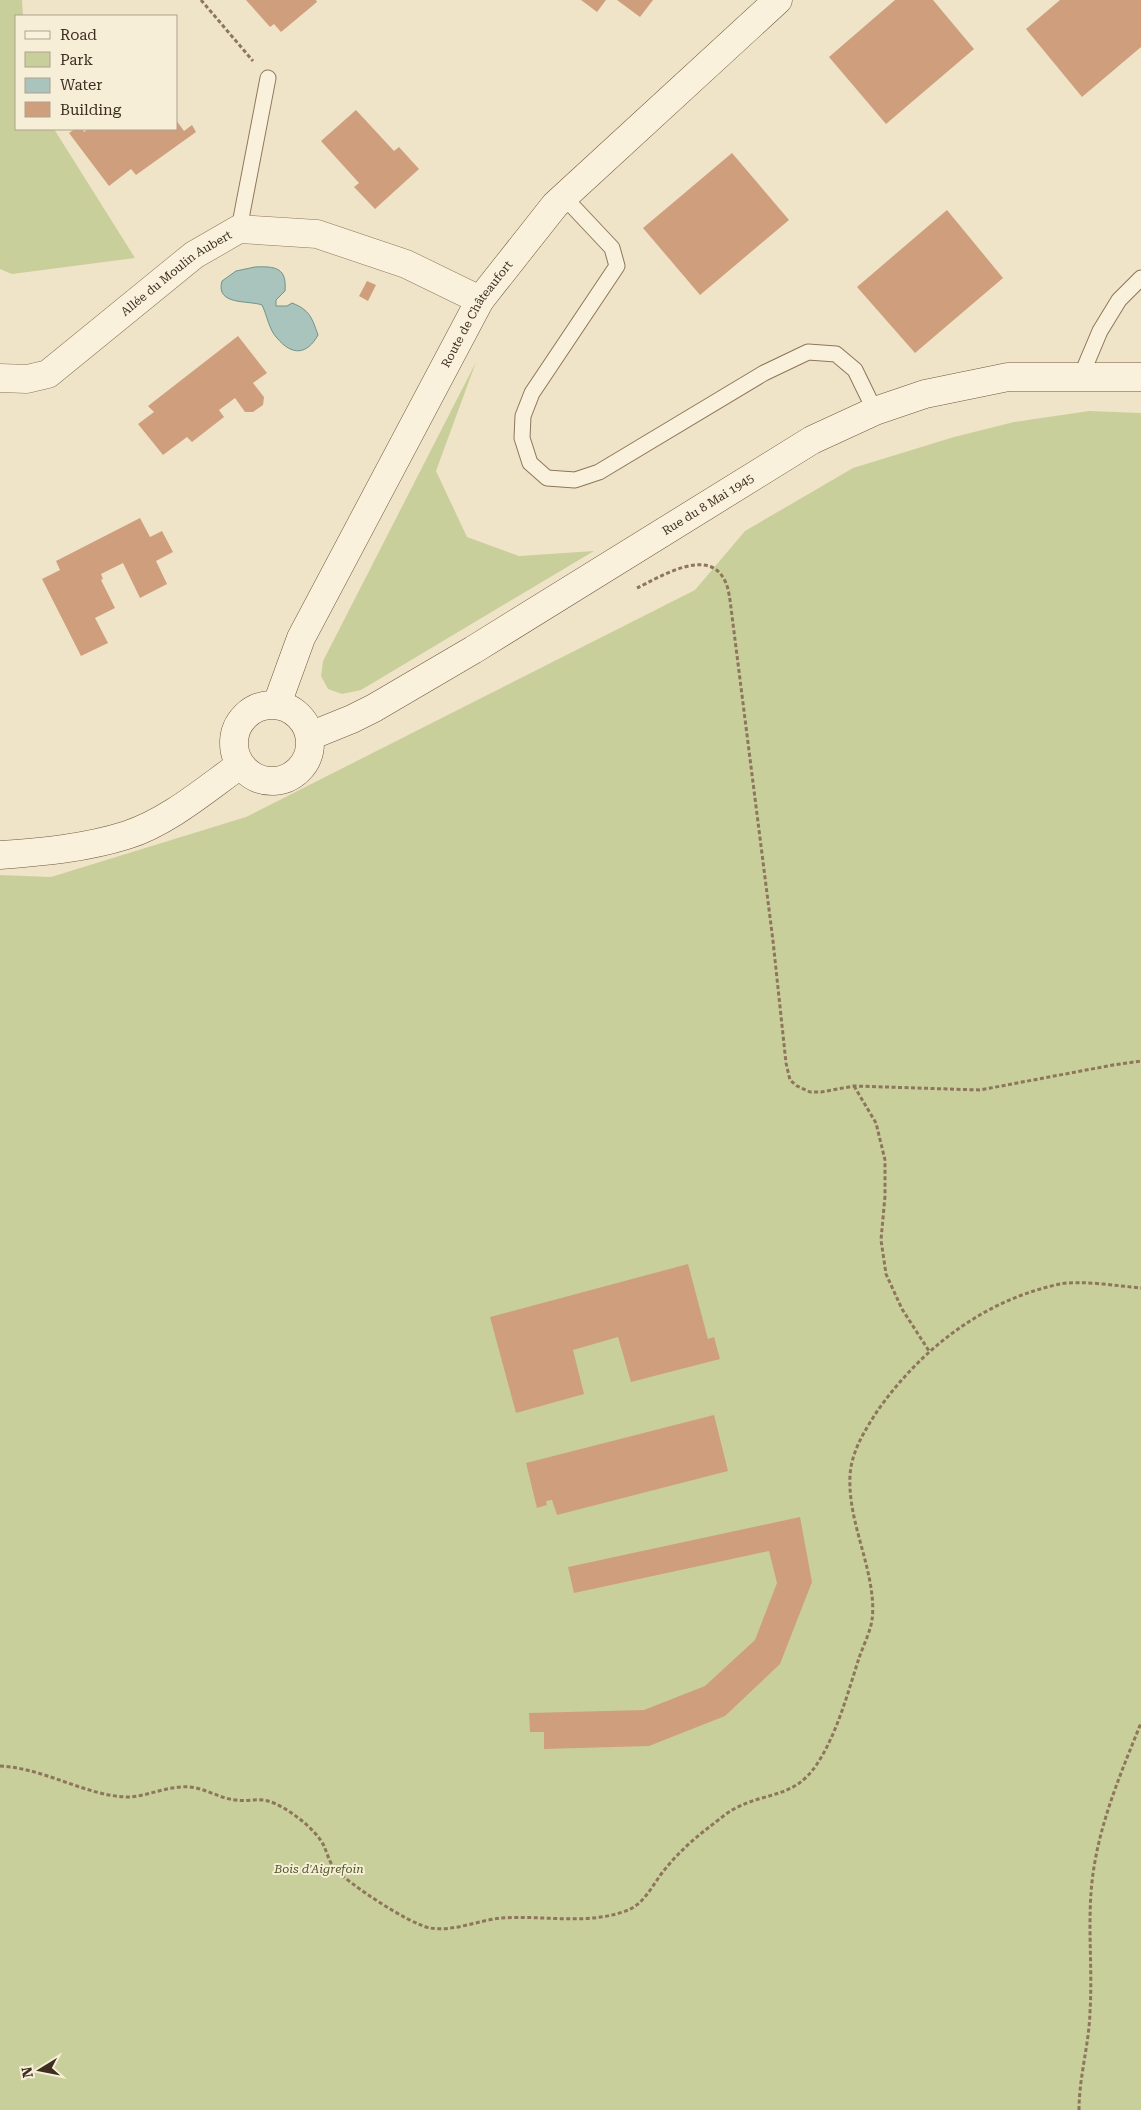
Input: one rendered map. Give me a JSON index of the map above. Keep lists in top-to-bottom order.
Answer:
{
  "streets": {
    "street": ["Allée du Moulin Aubert", "Route de Châteaufort", "Rue du 8 Mai 1945"]
  },
  "crossings": [
    ["Allée du Moulin Aubert", "Route de Châteaufort"],
    ["Route de Châteaufort", "Rue du 8 Mai 1945"]
  ],
  "parks": ["Bois d'Aigrefoin"],
  "legend": [
    "Road",
    "Park",
    "Water",
    "Building"
  ],
  "north": "left"
}
